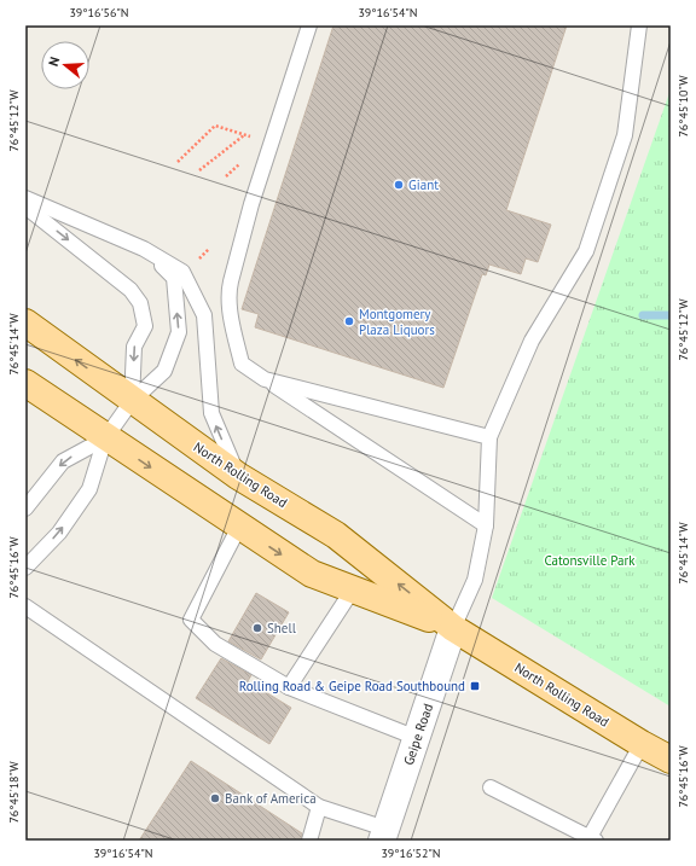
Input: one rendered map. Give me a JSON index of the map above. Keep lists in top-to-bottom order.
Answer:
{
  "streets": {
    "main road": ["North Rolling Road"],
    "street": ["Geipe Road"]
  },
  "crossings": [
    ["North Rolling Road", "Geipe Road"]
  ],
  "parks": ["Catonsville Park"],
  "places": {
    "other": [
      "Giant",
      "Montgomery Plaza Liquors",
      "Shell",
      "Bank of America"
    ],
    "transit": ["Rolling Road & Geipe Road Southbound"]
  },
  "north": "left",
  "coordinates": [
    "39°16'56\"N",
    "39°16'54\"N",
    "76°45'10\"W",
    "76°45'12\"W",
    "76°45'14\"W",
    "76°45'16\"W",
    "76°45'18\"W",
    "39°16'52\"N"
  ]
}
